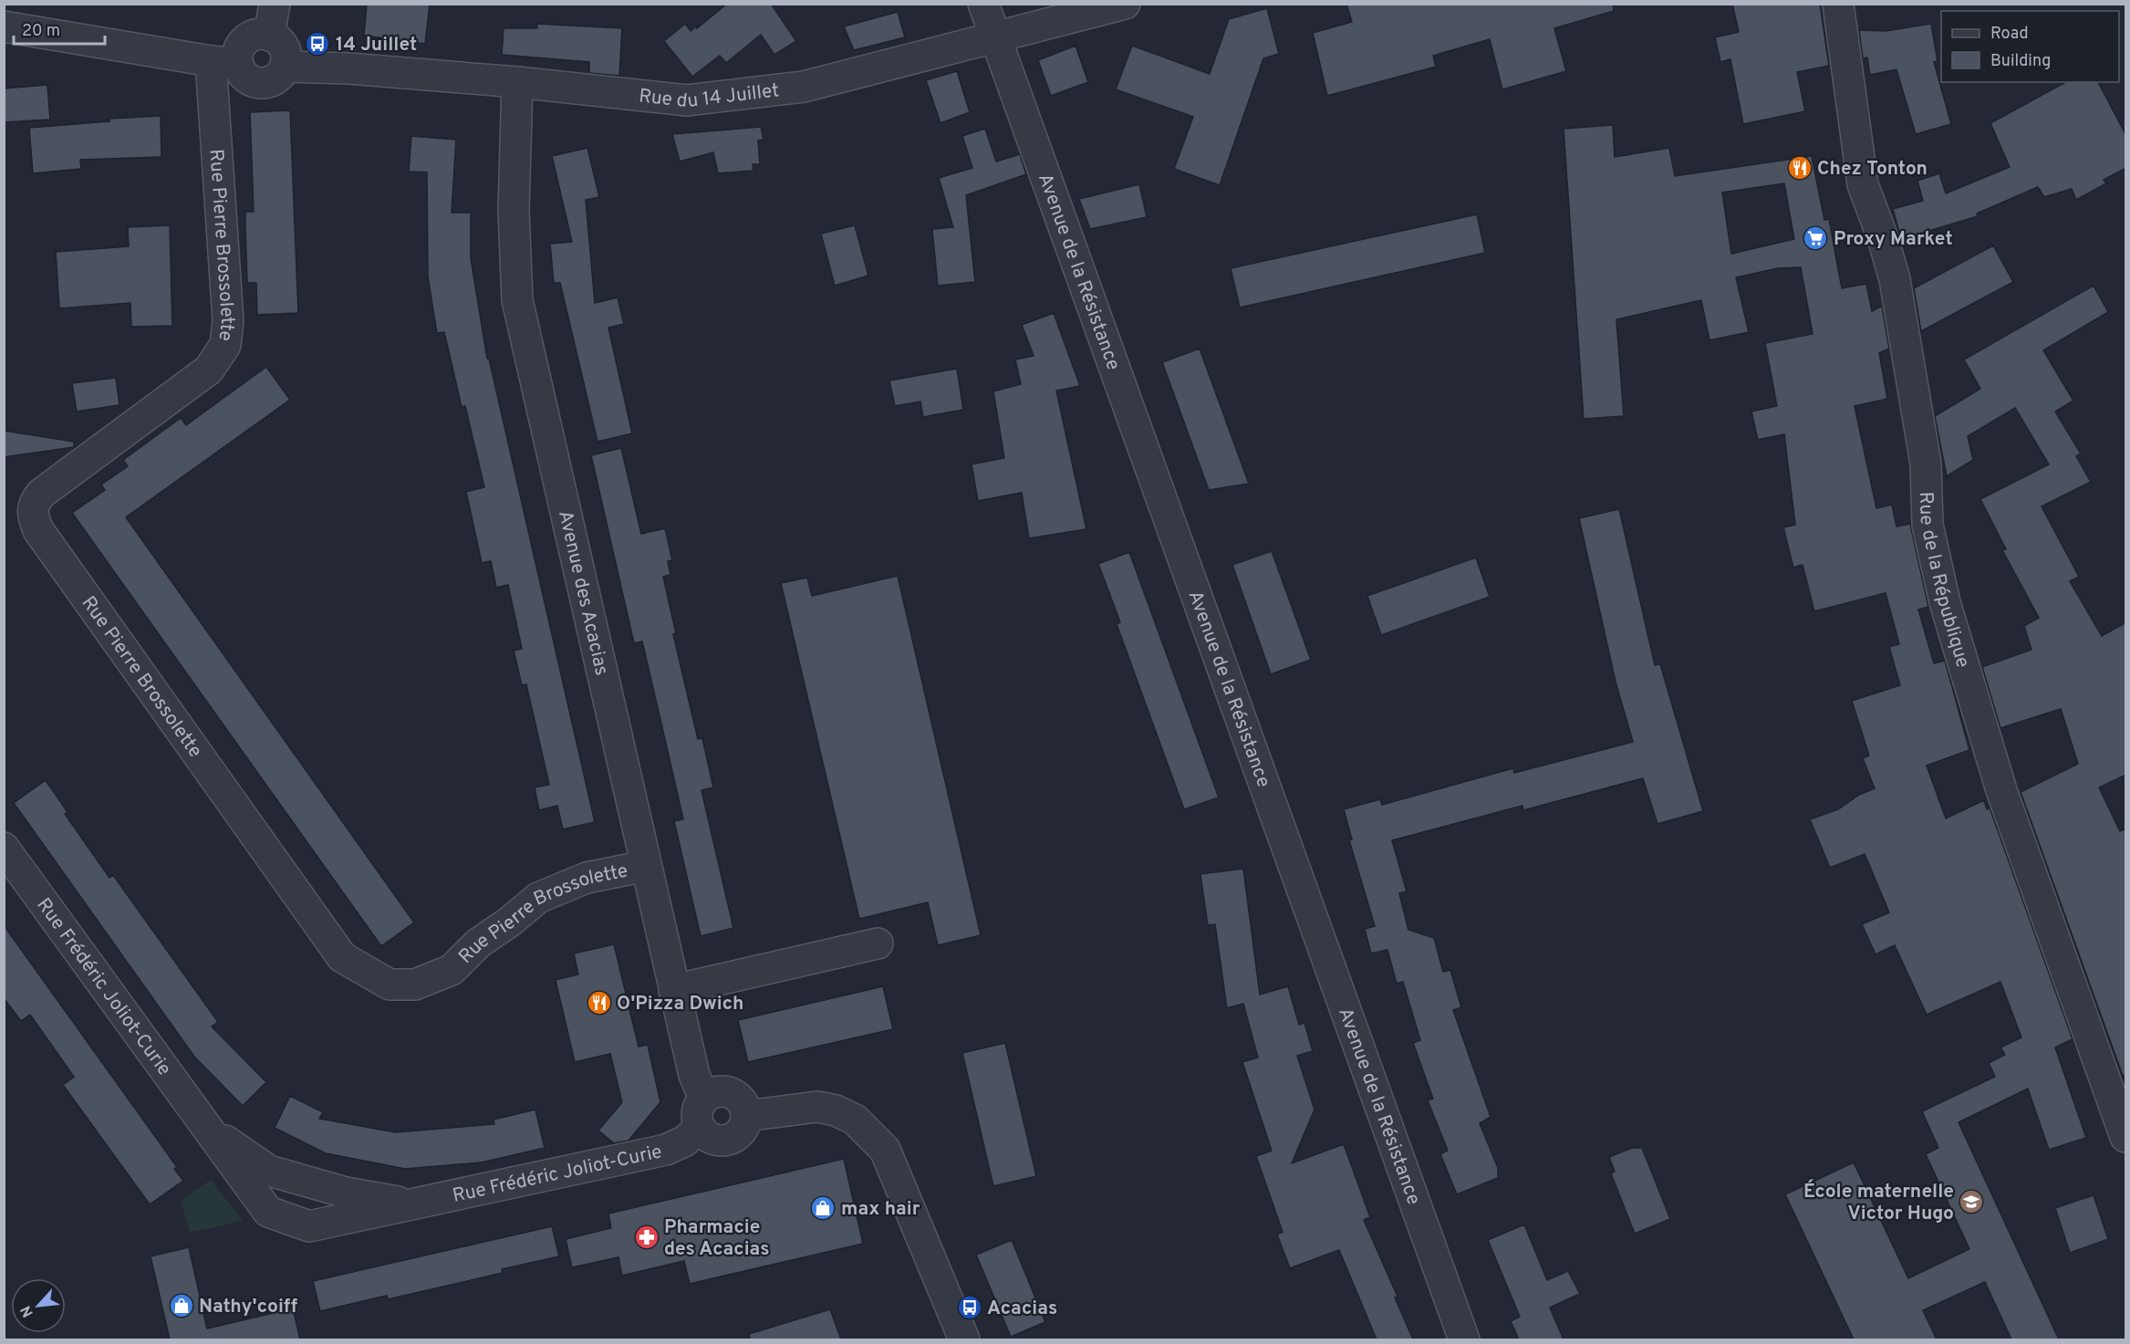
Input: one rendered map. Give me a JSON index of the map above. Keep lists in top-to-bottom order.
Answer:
{
  "streets": {
    "street": [
      "Rue du 14 Juillet",
      "Rue Pierre Brossolette",
      "Avenue de la Résistance",
      "Rue de la République",
      "Avenue des Acacias",
      "Rue Frédéric Joliot-Curie"
    ]
  },
  "crossings": [
    ["Rue du 14 Juillet", "Rue Pierre Brossolette"],
    ["Rue du 14 Juillet", "Avenue de la Résistance"],
    ["Rue du 14 Juillet", "Avenue des Acacias"],
    ["Rue Pierre Brossolette", "Avenue des Acacias"],
    ["Avenue des Acacias", "Rue Frédéric Joliot-Curie"]
  ],
  "places": {
    "bus stop": ["14 Juillet", "Acacias"],
    "restaurant": ["Chez Tonton", "O'Pizza Dwich"],
    "supermarket": ["Proxy Market"],
    "school or university": ["École maternelle Victor Hugo"],
    "shop": ["max hair", "Nathy'coiff"],
    "pharmacy": ["Pharmacie des Acacias"]
  },
  "legend": ["Road", "Building"],
  "scale_bar": "20 m",
  "north": "bottom left"
}
